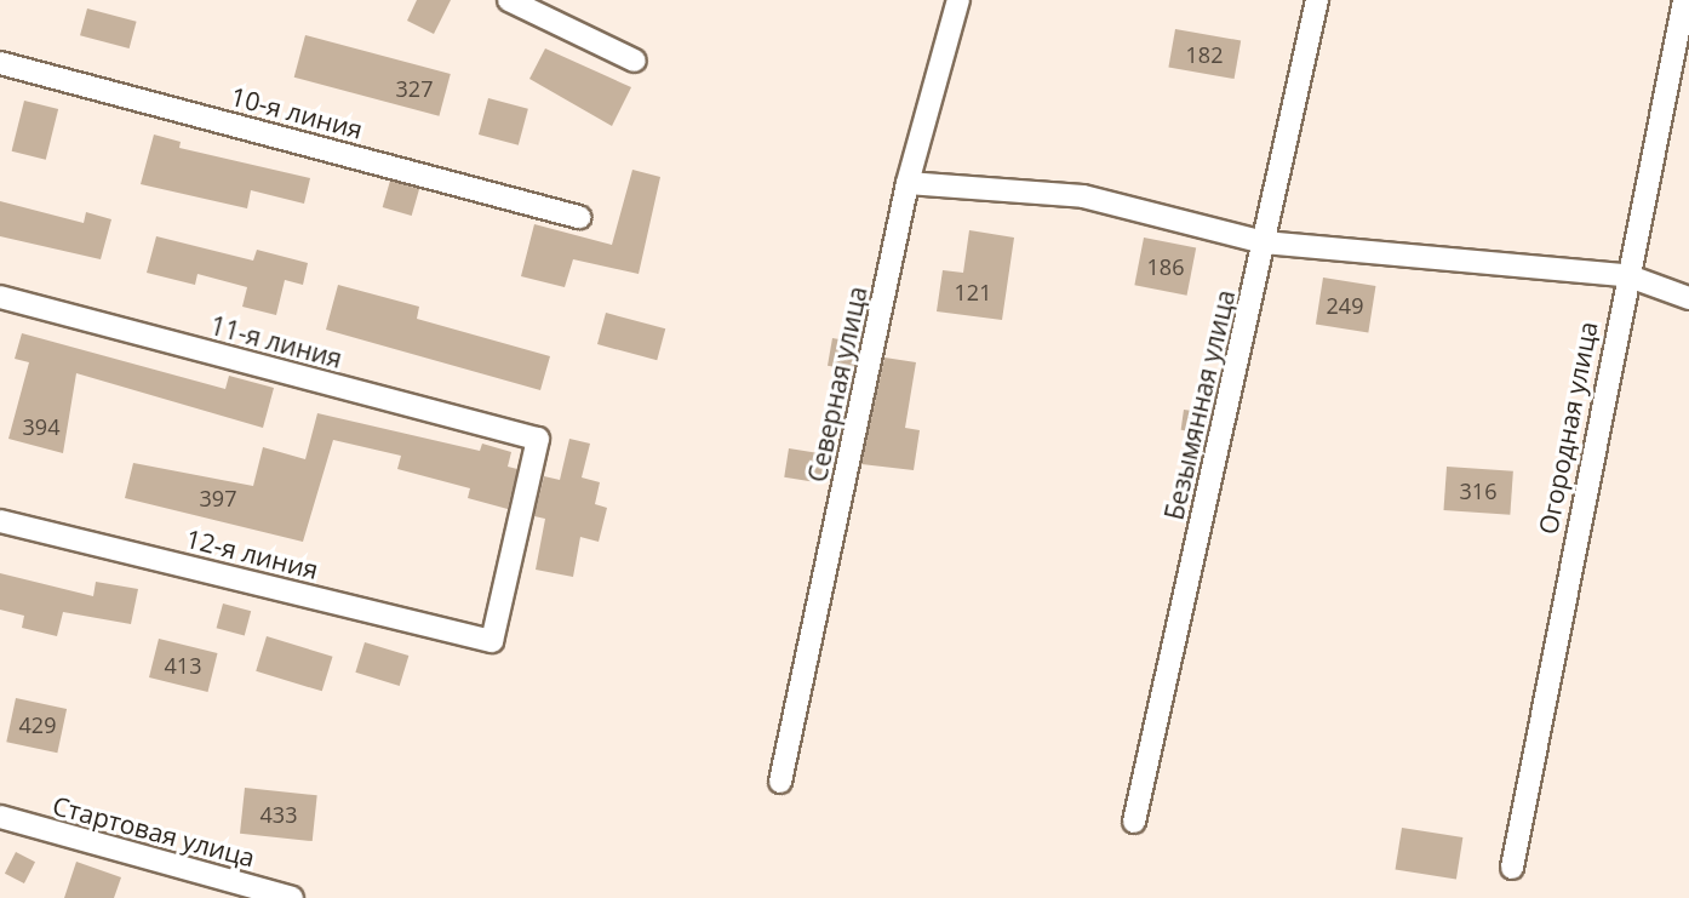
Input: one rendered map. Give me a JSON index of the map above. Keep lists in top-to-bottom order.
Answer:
{
  "streets": {
    "street": [
      "10-я линия",
      "11-я линия",
      "Северная улица",
      "Безымянная улица",
      "Огородная улица",
      "12-я линия",
      "Стартовая улица"
    ]
  },
  "crossings": [
    ["11-я линия", "12-я линия"]
  ],
  "house_numbers": [
    "182",
    "327",
    "186",
    "121",
    "249",
    "394",
    "316",
    "397",
    "413",
    "429",
    "433"
  ]
}
